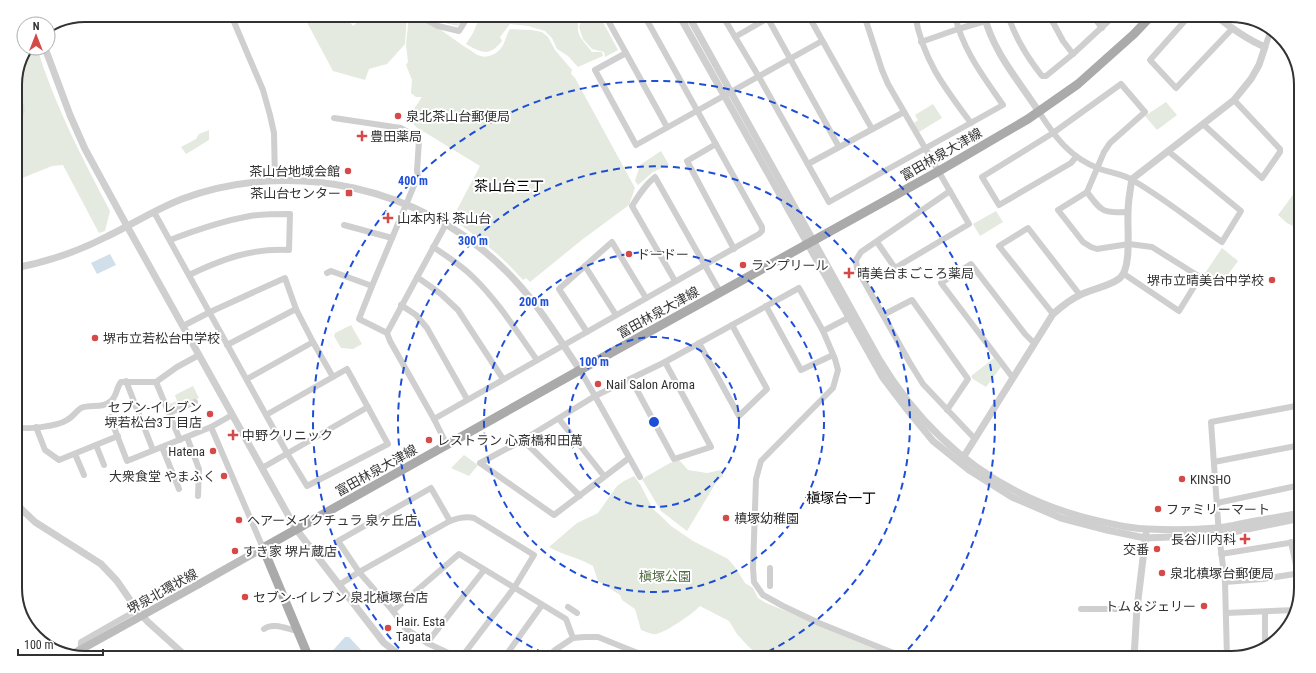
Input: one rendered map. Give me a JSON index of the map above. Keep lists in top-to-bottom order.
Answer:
{
  "streets": {
    "main road": ["富田林泉大津線", "堺泉北環状線"]
  },
  "crossings": [
    ["富田林泉大津線", "堺泉北環状線"]
  ],
  "districts": ["茶山台三丁", "槇塚台一丁"],
  "parks": ["槇塚公園"],
  "places": {
    "other": [
      "泉北茶山台郵便局",
      "茶山台地域会館",
      "ドードー",
      "ランプリール",
      "堺市立晴美台中学校",
      "堺市立若松台中学校",
      "Nail Salon Aroma",
      "セブン-イレブン 堺若松台3丁目店",
      "レストラン 心斎橋和田萬",
      "Hatena",
      "大衆食堂 やまふく",
      "KINSHO",
      "ファミリーマート",
      "槙塚幼稚園",
      "ヘアーメイクチュラ 泉ヶ丘店",
      "交番",
      "すき家 堺片蔵店",
      "泉北槙塚台郵便局",
      "セブン-イレブン 泉北槇塚台店",
      "トム＆ジェリー",
      "Hair. Esta Tagata"
    ],
    "health": [
      "豊田薬局",
      "山本内科 茶山台",
      "晴美台まごころ薬局",
      "中野クリニック",
      "長谷川内科"
    ],
    "transit": ["茶山台センター"]
  },
  "scale_bar": "100 m",
  "north": "top",
  "rings": [
    "400 m",
    "300 m",
    "200 m",
    "100 m"
  ]
}
